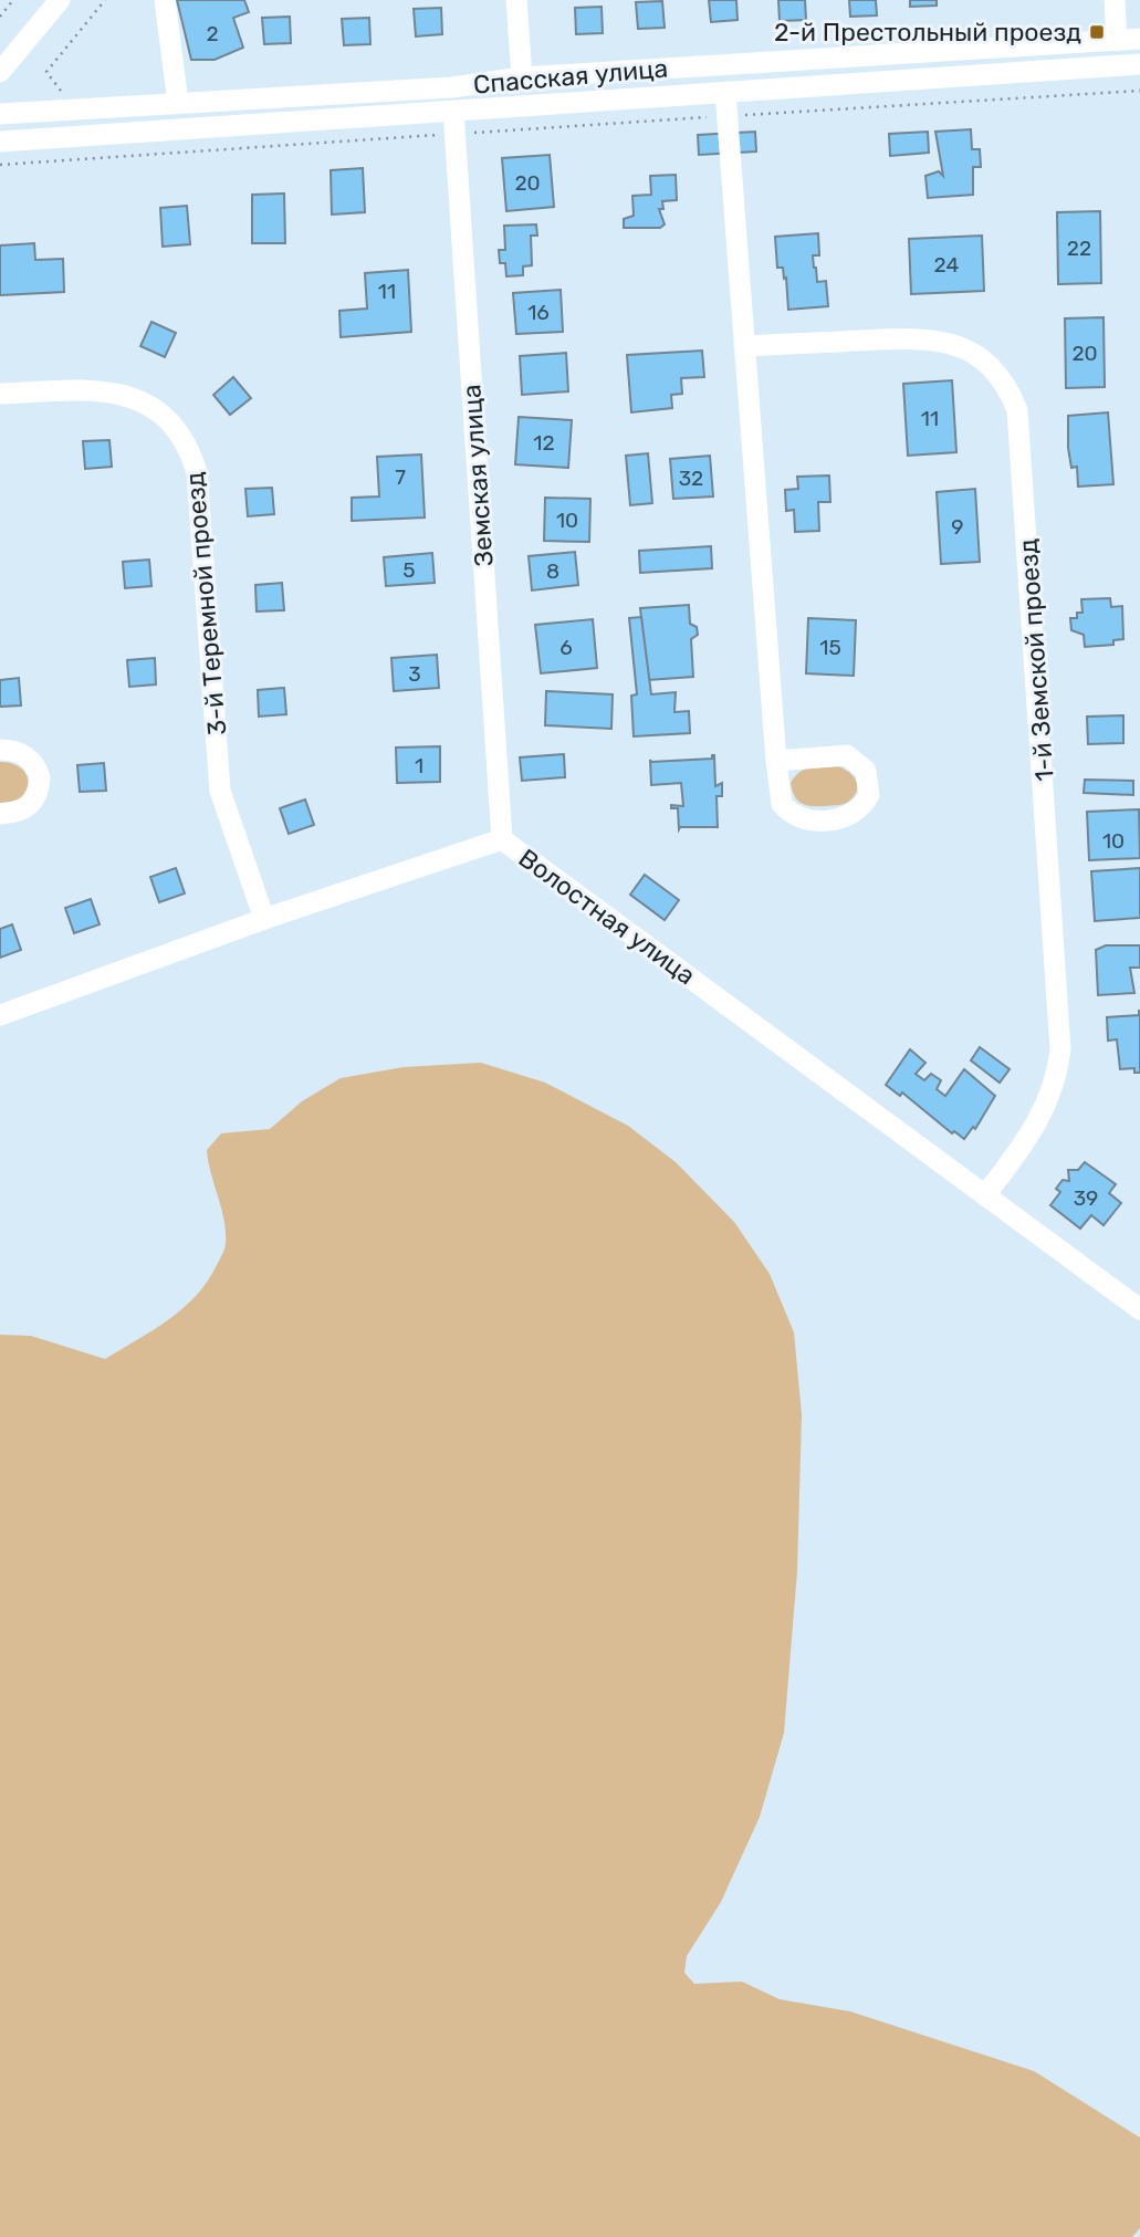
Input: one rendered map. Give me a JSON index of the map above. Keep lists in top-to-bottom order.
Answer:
{
  "streets": {
    "street": [
      "Спасская улица",
      "Земская улица",
      "3-й Теремной проезд",
      "1-й Земской проезд",
      "Волостная улица"
    ]
  },
  "crossings": [
    ["Спасская улица", "Земская улица"],
    ["Земская улица", "Волостная улица"],
    ["3-й Теремной проезд", "Волостная улица"],
    ["1-й Земской проезд", "Волостная улица"]
  ],
  "places": {
    "transit": ["2-й Престольный проезд"]
  },
  "house_numbers": [
    "2",
    "20",
    "22",
    "24",
    "11",
    "16",
    "20",
    "11",
    "12",
    "7",
    "32",
    "10",
    "9",
    "5",
    "8",
    "6",
    "15",
    "3",
    "1",
    "10",
    "39"
  ]
}
